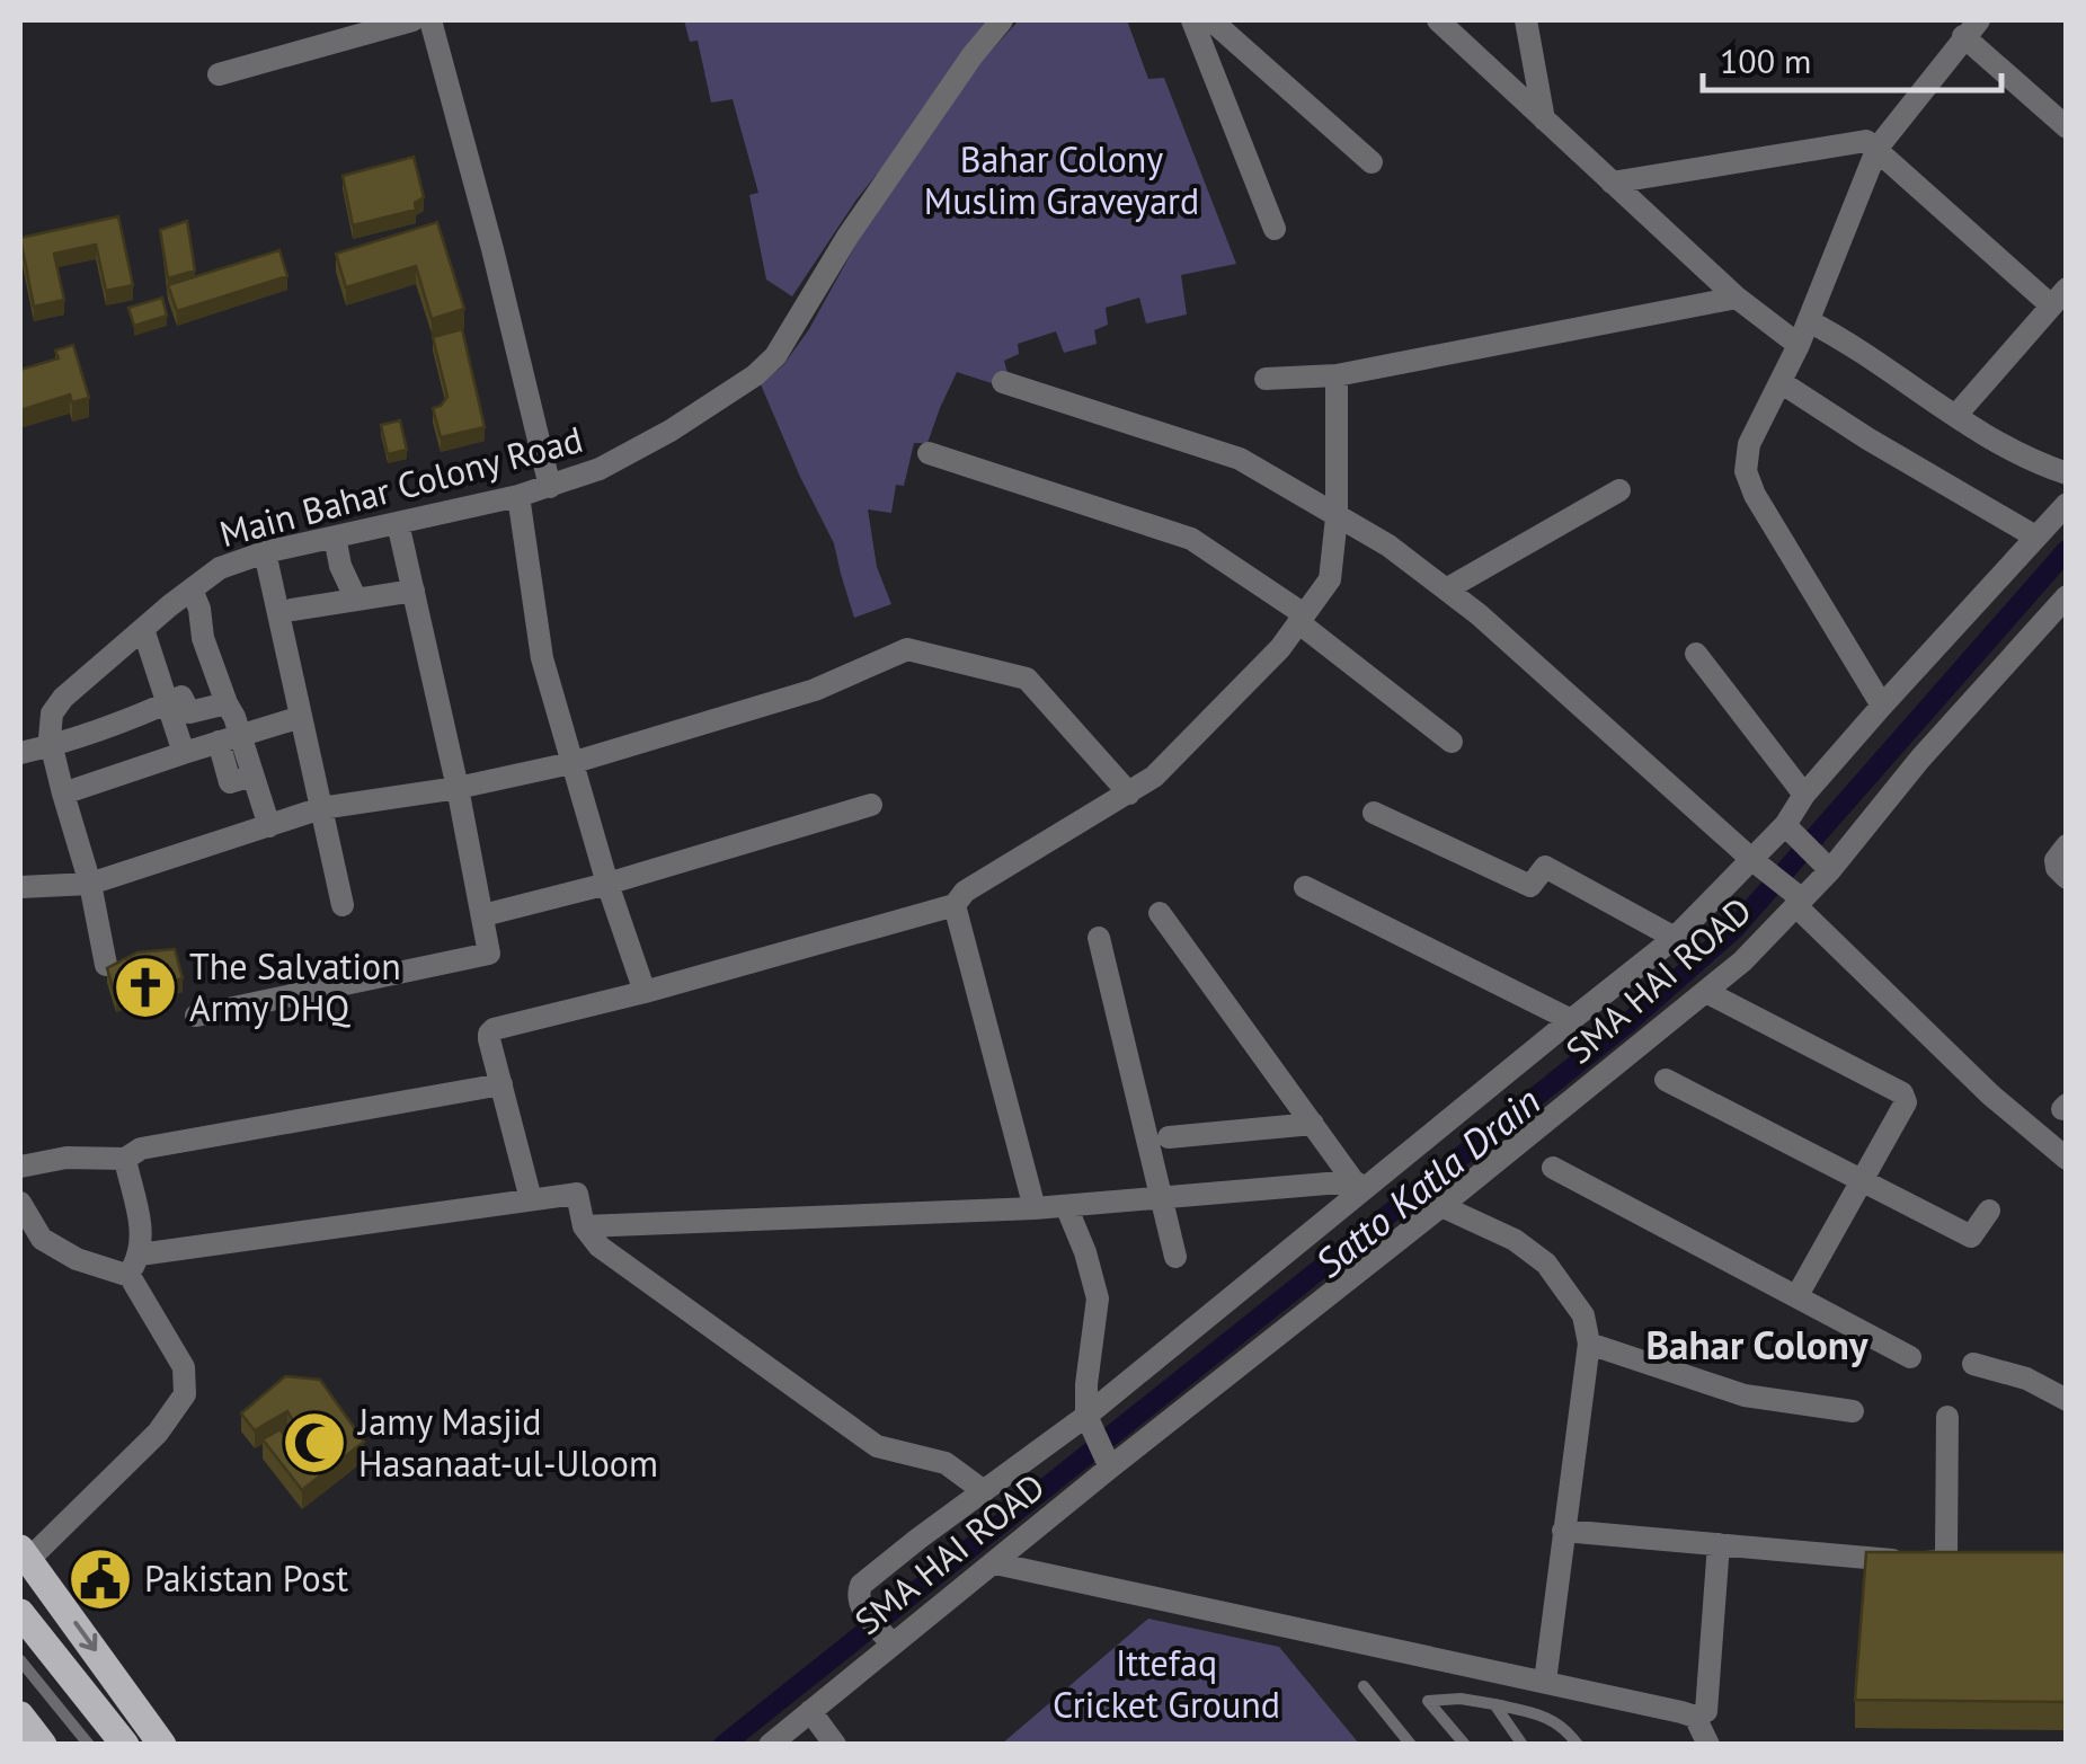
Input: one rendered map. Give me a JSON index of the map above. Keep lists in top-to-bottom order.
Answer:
{
  "streets": {
    "street": ["Main Bahar Colony Road", "SMA HAI ROAD"]
  },
  "districts": ["Bahar Colony"],
  "water": ["Satto Katla Drain"],
  "parks": ["Bahar Colony Muslim Graveyard", "Ittefaq Cricket Ground"],
  "places": {
    "church": ["The Salvation Army DHQ"],
    "mosque": ["Jamy Masjid Hasanaat-ul-Uloom"],
    "public building": ["Pakistan Post"]
  },
  "scale_bar": "100 m"
}
